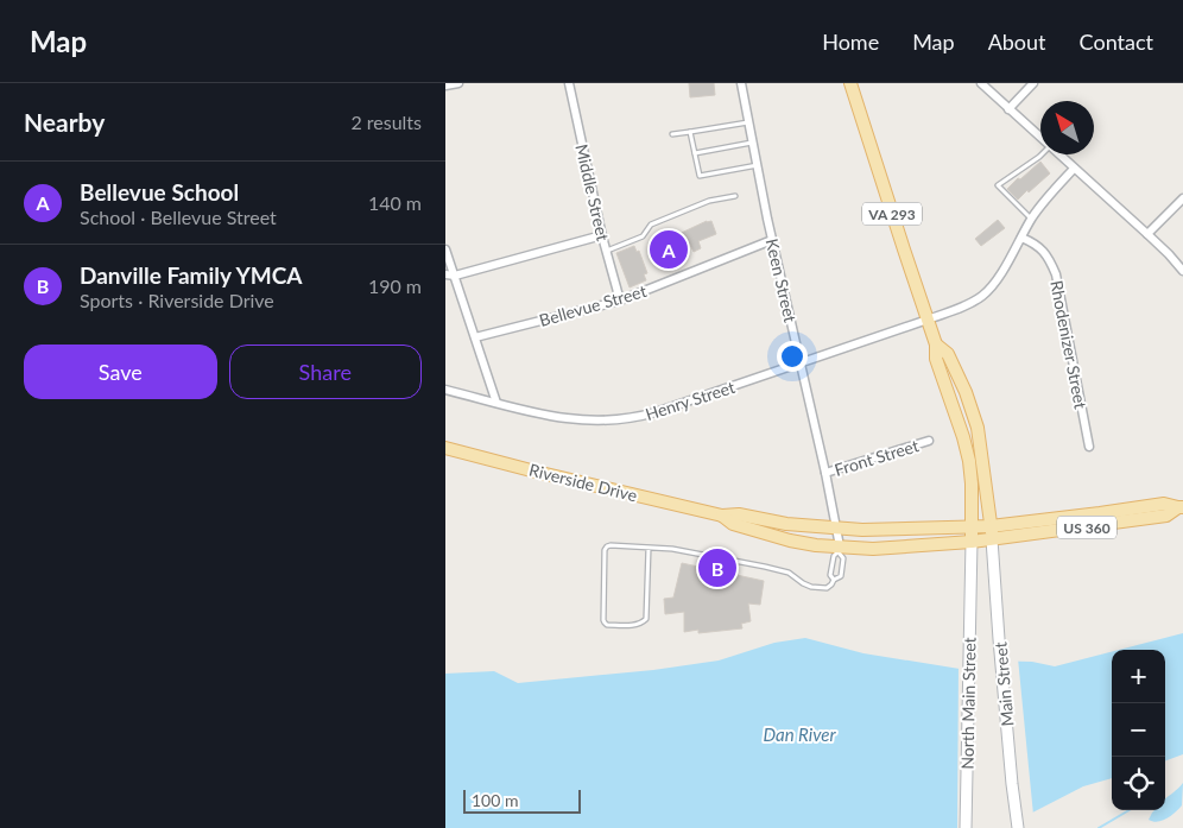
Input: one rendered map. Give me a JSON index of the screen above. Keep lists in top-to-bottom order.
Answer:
{
  "streets": {
    "main road": [
      "VA 293",
      "Riverside Drive",
      "US 360",
      "Main Street",
      "North Main Street"
    ],
    "street": [
      "Middle Street",
      "Keen Street",
      "Bellevue Street",
      "Rhodenizer Street",
      "Henry Street",
      "Front Street"
    ]
  },
  "crossings": [
    ["Middle Street", "Bellevue Street"],
    ["VA 293", "Henry Street"],
    ["VA 293", "Riverside Drive"],
    ["VA 293", "US 360"],
    ["VA 293", "Main Street"],
    ["VA 293", "North Main Street"],
    ["Keen Street", "Bellevue Street"],
    ["Keen Street", "Henry Street"],
    ["Keen Street", "Front Street"],
    ["Keen Street", "Riverside Drive"],
    ["Rhodenizer Street", "Henry Street"],
    ["Riverside Drive", "US 360"],
    ["Riverside Drive", "North Main Street"],
    ["US 360", "Main Street"],
    ["US 360", "North Main Street"]
  ],
  "water": ["Dan River"],
  "scale_bar": "100 m",
  "north": "top left",
  "page": {
    "header": "Map",
    "nav": [
      "Home",
      "Map",
      "About",
      "Contact"
    ],
    "heading": ["Nearby", "2 results"],
    "list": [
      {
        "mark": "A",
        "name": "Bellevue School",
        "note": "School · Bellevue Street",
        "value": "140 m"
      },
      {
        "mark": "B",
        "name": "Danville Family YMCA",
        "note": "Sports · Riverside Drive",
        "value": "190 m"
      }
    ],
    "pins": ["A", "B"],
    "buttons": ["Save", "Share"],
    "map_buttons": ["+", "−"],
    "scale": "100 m"
  }
}
